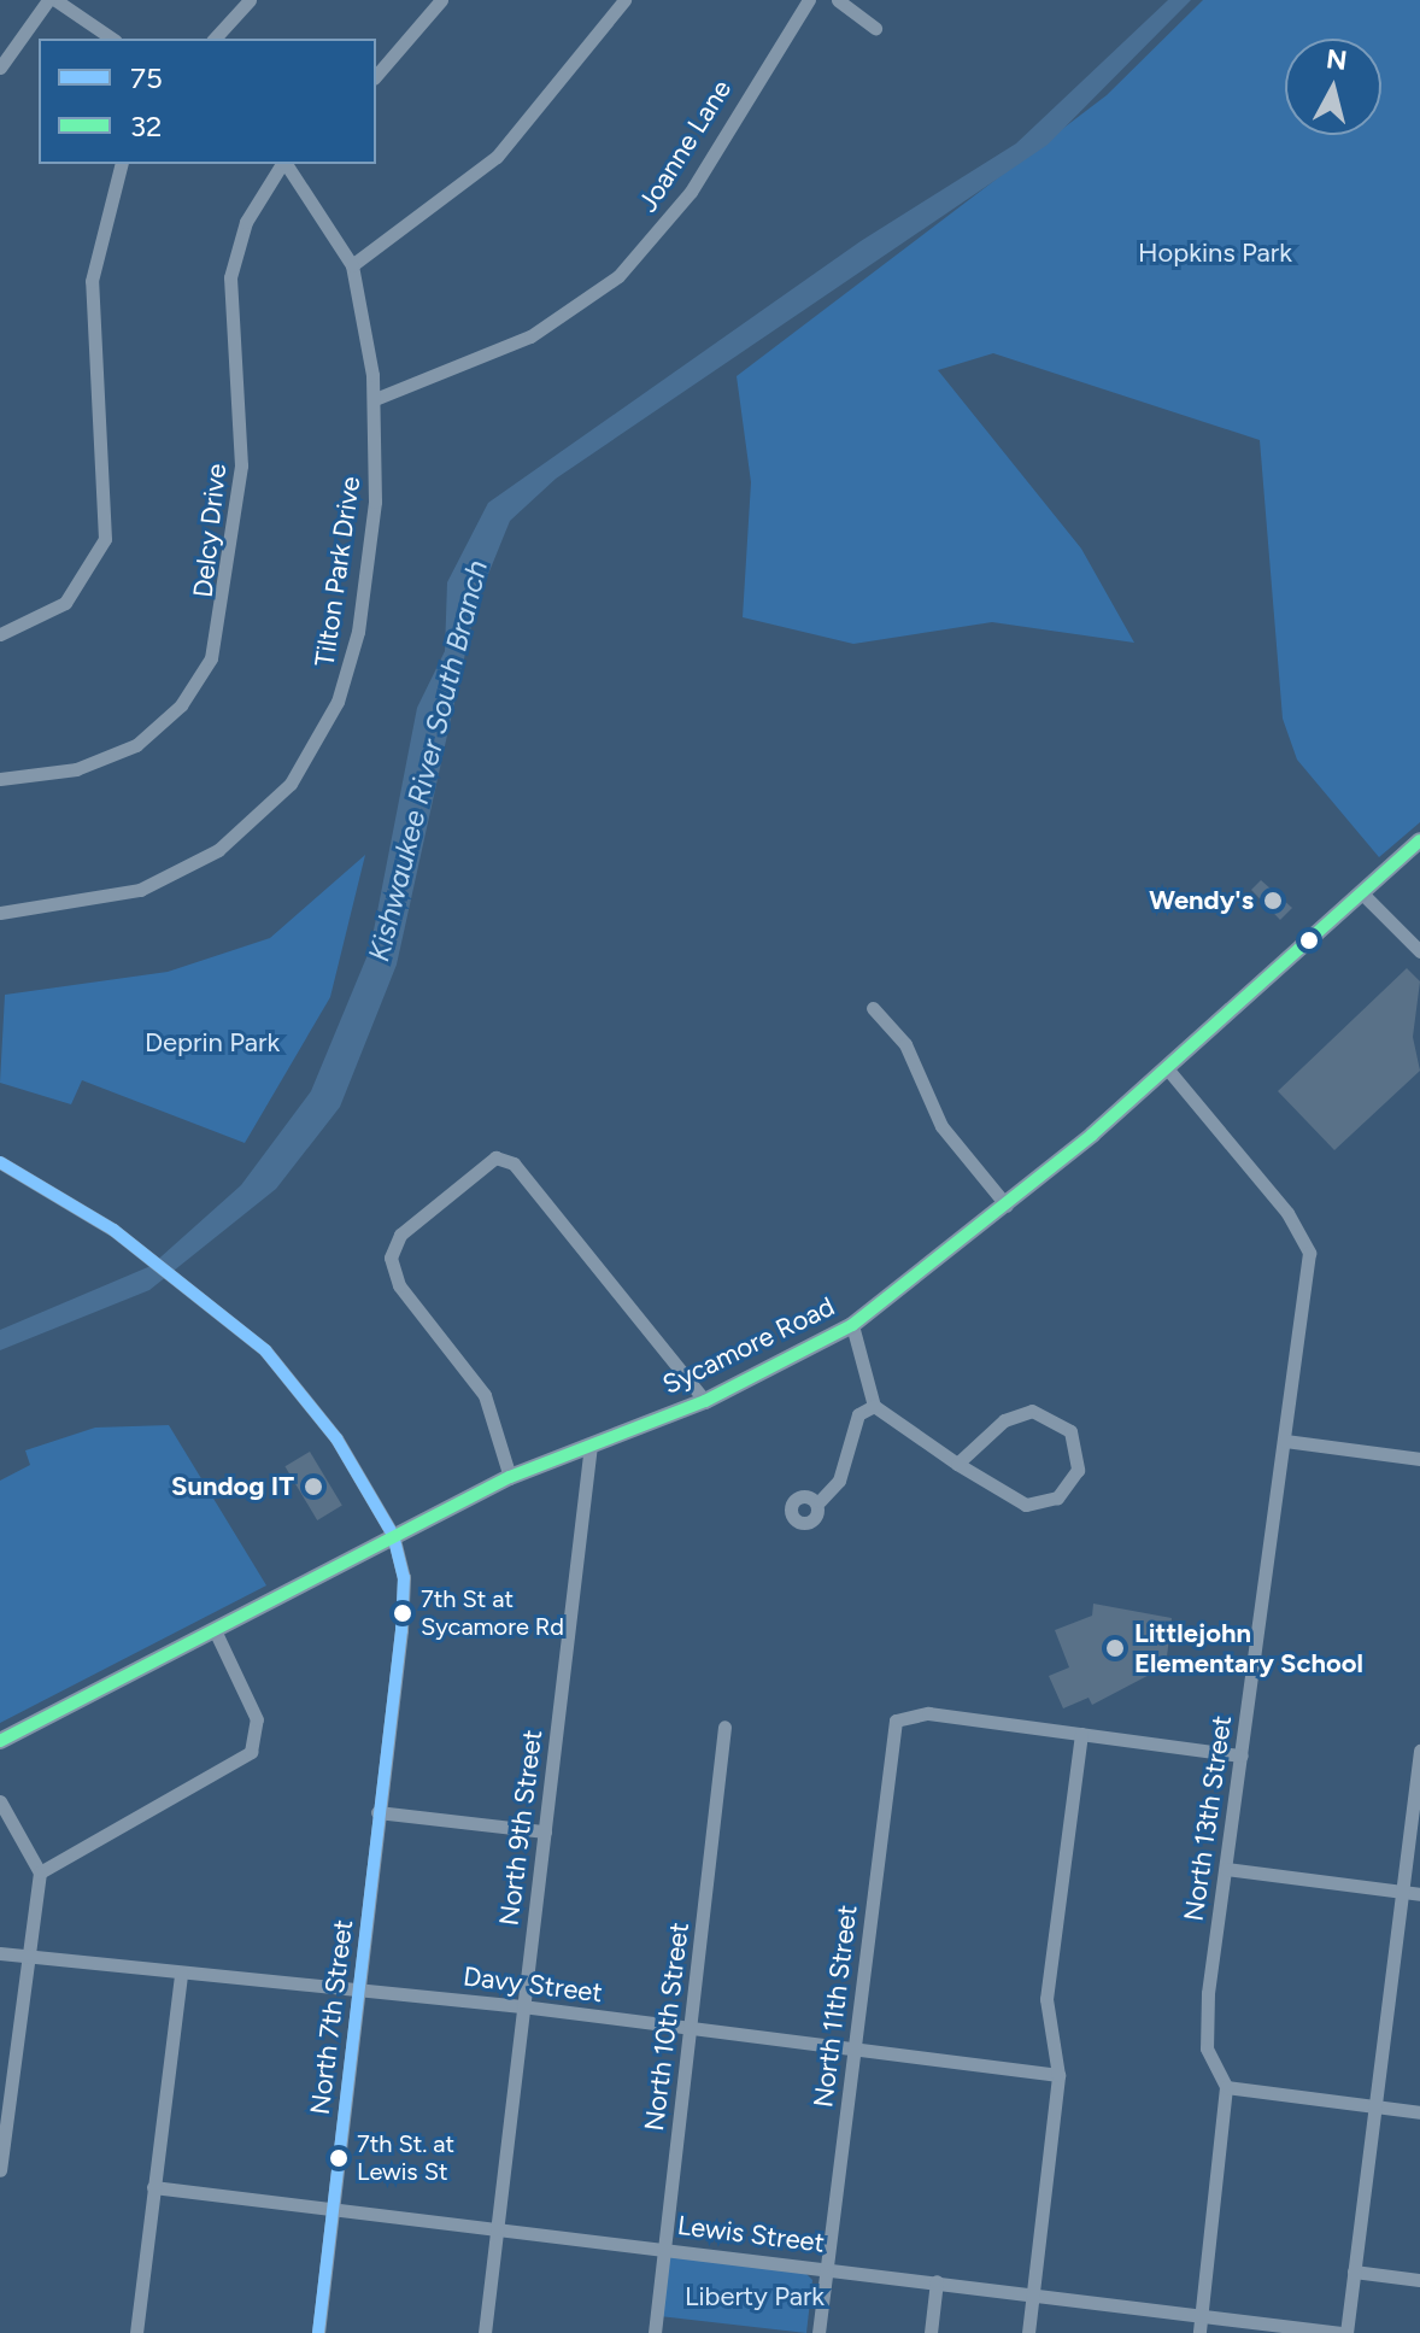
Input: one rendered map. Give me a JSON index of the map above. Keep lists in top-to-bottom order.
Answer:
{
  "streets": {
    "main road": ["Sycamore Road"],
    "street": [
      "Joanne Lane",
      "Delcy Drive",
      "Tilton Park Drive",
      "North 13th Street",
      "North 9th Street",
      "Davy Street",
      "North 11th Street",
      "North 7th Street",
      "North 10th Street",
      "Lewis Street"
    ]
  },
  "crossings": [
    ["Joanne Lane", "Tilton Park Drive"],
    ["Sycamore Road", "North 13th Street"],
    ["Sycamore Road", "North 9th Street"],
    ["Sycamore Road", "North 7th Street"],
    ["North 13th Street", "Lewis Street"],
    ["North 9th Street", "Davy Street"],
    ["North 9th Street", "Lewis Street"],
    ["Davy Street", "North 11th Street"],
    ["Davy Street", "North 7th Street"],
    ["Davy Street", "North 10th Street"],
    ["North 11th Street", "Lewis Street"],
    ["North 7th Street", "Lewis Street"],
    ["North 10th Street", "Lewis Street"]
  ],
  "water": ["Kishwaukee River South Branch"],
  "parks": ["Hopkins Park", "Deprin Park", "Liberty Park"],
  "places": [
    "Wendy's",
    "Sundog IT",
    "7th St at Sycamore Rd",
    "Littlejohn Elementary School",
    "7th St. at Lewis St"
  ],
  "lines": ["transit line 32", "transit line 75"],
  "legend": ["75", "32"],
  "north": "top"
}
